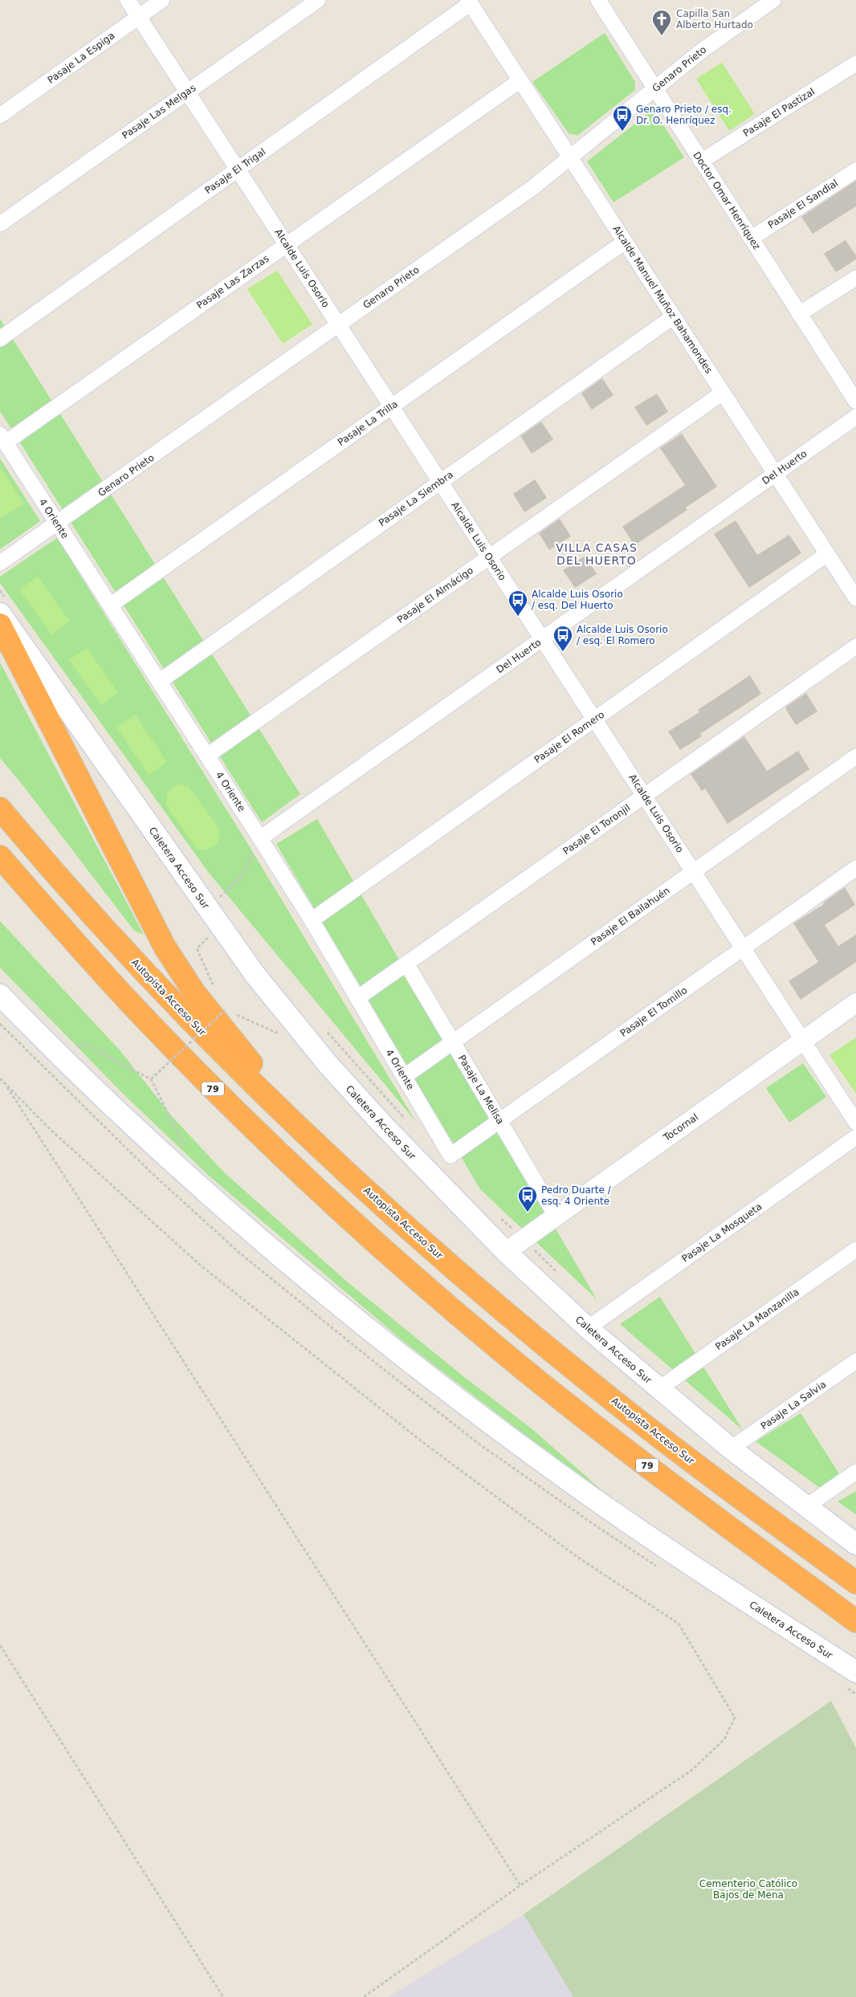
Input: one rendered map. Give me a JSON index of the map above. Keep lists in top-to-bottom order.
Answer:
{
  "streets": {
    "highway": ["Autopista Acceso Sur", "79"],
    "main road": ["Caletera Acceso Sur"],
    "street": [
      "Pasaje La Espiga",
      "Genaro Prieto",
      "Pasaje Las Melgas",
      "Pasaje El Pastizal",
      "Pasaje El Trigal",
      "Doctor Omar Henríquez",
      "Pasaje El Sandial",
      "Alcalde Luis Osorio",
      "Pasaje Las Zarzas",
      "Alcalde Manuel Muñoz Bahamondes",
      "Pasaje La Trilla",
      "Del Huerto",
      "Pasaje La Siembra",
      "4 Oriente",
      "Pasaje El Almácigo",
      "Pasaje El Romero",
      "Pasaje El Toronjil",
      "Pasaje El Bailahuén",
      "Pasaje El Tomillo",
      "Pasaje La Melisa",
      "Tocornal",
      "Pasaje La Mosqueta",
      "Pasaje La Manzanilla",
      "Pasaje La Salvia"
    ]
  },
  "crossings": [
    ["Pasaje La Espiga", "Alcalde Luis Osorio"],
    ["Genaro Prieto", "Doctor Omar Henríquez"],
    ["Genaro Prieto", "Alcalde Luis Osorio"],
    ["Genaro Prieto", "Alcalde Manuel Muñoz Bahamondes"],
    ["Genaro Prieto", "4 Oriente"],
    ["Pasaje Las Melgas", "Alcalde Luis Osorio"],
    ["Pasaje El Pastizal", "Doctor Omar Henríquez"],
    ["Pasaje El Trigal", "Alcalde Luis Osorio"],
    ["Pasaje El Trigal", "Alcalde Manuel Muñoz Bahamondes"],
    ["Doctor Omar Henríquez", "Pasaje El Sandial"],
    ["Alcalde Luis Osorio", "Pasaje Las Zarzas"],
    ["Alcalde Luis Osorio", "Pasaje La Trilla"],
    ["Alcalde Luis Osorio", "Del Huerto"],
    ["Alcalde Luis Osorio", "Pasaje La Siembra"],
    ["Alcalde Luis Osorio", "Pasaje El Almácigo"],
    ["Alcalde Luis Osorio", "Pasaje El Romero"],
    ["Alcalde Luis Osorio", "Pasaje El Toronjil"],
    ["Alcalde Luis Osorio", "Pasaje El Bailahuén"],
    ["Alcalde Luis Osorio", "Pasaje El Tomillo"],
    ["Alcalde Luis Osorio", "Tocornal"],
    ["Pasaje Las Zarzas", "Alcalde Manuel Muñoz Bahamondes"],
    ["Pasaje Las Zarzas", "4 Oriente"],
    ["Alcalde Manuel Muñoz Bahamondes", "Pasaje La Trilla"],
    ["Alcalde Manuel Muñoz Bahamondes", "Del Huerto"],
    ["Alcalde Manuel Muñoz Bahamondes", "Pasaje La Siembra"],
    ["Alcalde Manuel Muñoz Bahamondes", "Pasaje El Almácigo"],
    ["Alcalde Manuel Muñoz Bahamondes", "Pasaje El Romero"],
    ["Pasaje La Trilla", "4 Oriente"],
    ["Del Huerto", "4 Oriente"],
    ["Pasaje La Siembra", "4 Oriente"],
    ["4 Oriente", "Pasaje El Almácigo"],
    ["4 Oriente", "Pasaje El Romero"],
    ["4 Oriente", "Pasaje El Toronjil"],
    ["4 Oriente", "Pasaje El Bailahuén"],
    ["4 Oriente", "Pasaje El Tomillo"],
    ["Pasaje El Toronjil", "Pasaje La Melisa"],
    ["Caletera Acceso Sur", "Tocornal"],
    ["Caletera Acceso Sur", "Pasaje La Mosqueta"],
    ["Caletera Acceso Sur", "Pasaje La Manzanilla"],
    ["Caletera Acceso Sur", "Pasaje La Salvia"],
    ["Pasaje El Bailahuén", "Pasaje La Melisa"],
    ["Pasaje El Tomillo", "Pasaje La Melisa"],
    ["Pasaje La Melisa", "Tocornal"]
  ],
  "districts": ["VILLA CASAS DEL HUERTO"],
  "parks": ["Cementerio Católico Bajos de Mena"],
  "places": {
    "church": ["Capilla San Alberto Hurtado"],
    "bus stop": [
      "Genaro Prieto / esq. Dr. O. Henríquez",
      "Alcalde Luis Osorio / esq. Del Huerto",
      "Alcalde Luis Osorio / esq. El Romero",
      "Pedro Duarte / esq. 4 Oriente"
    ]
  }
}
